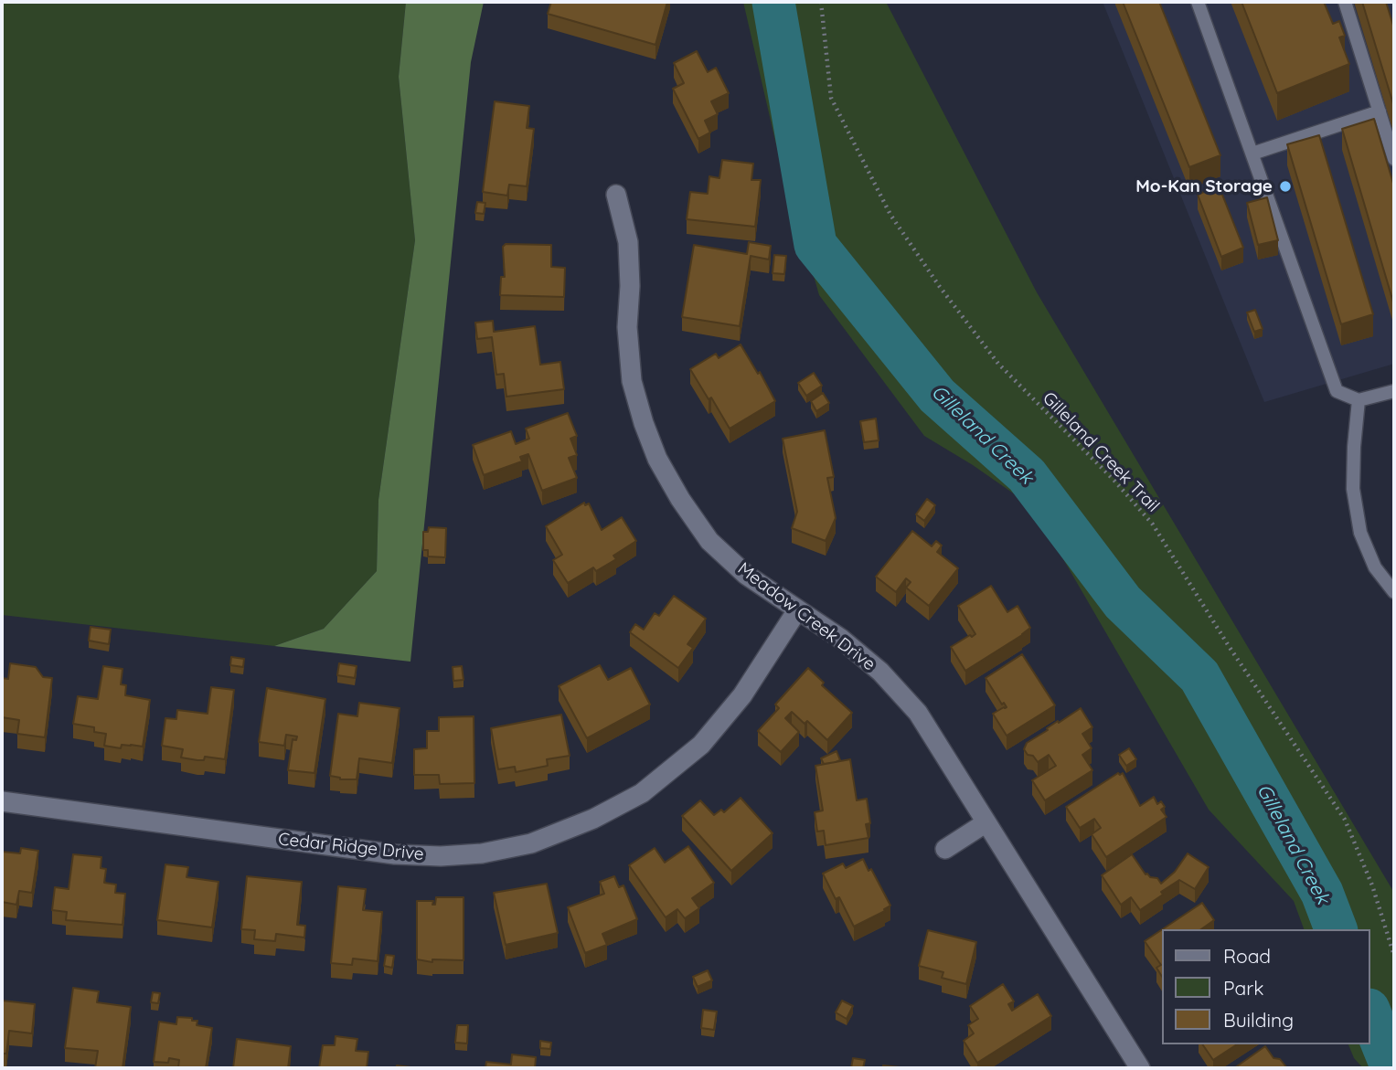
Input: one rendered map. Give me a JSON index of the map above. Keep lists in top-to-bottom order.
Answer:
{
  "streets": {
    "street": ["Meadow Creek Drive", "Cedar Ridge Drive"],
    "path": ["Gilleland Creek Trail"]
  },
  "crossings": [
    ["Meadow Creek Drive", "Cedar Ridge Drive"]
  ],
  "water": ["Gilleland Creek"],
  "places": ["Mo-Kan Storage"],
  "legend": ["Road", "Park", "Building"]
}
